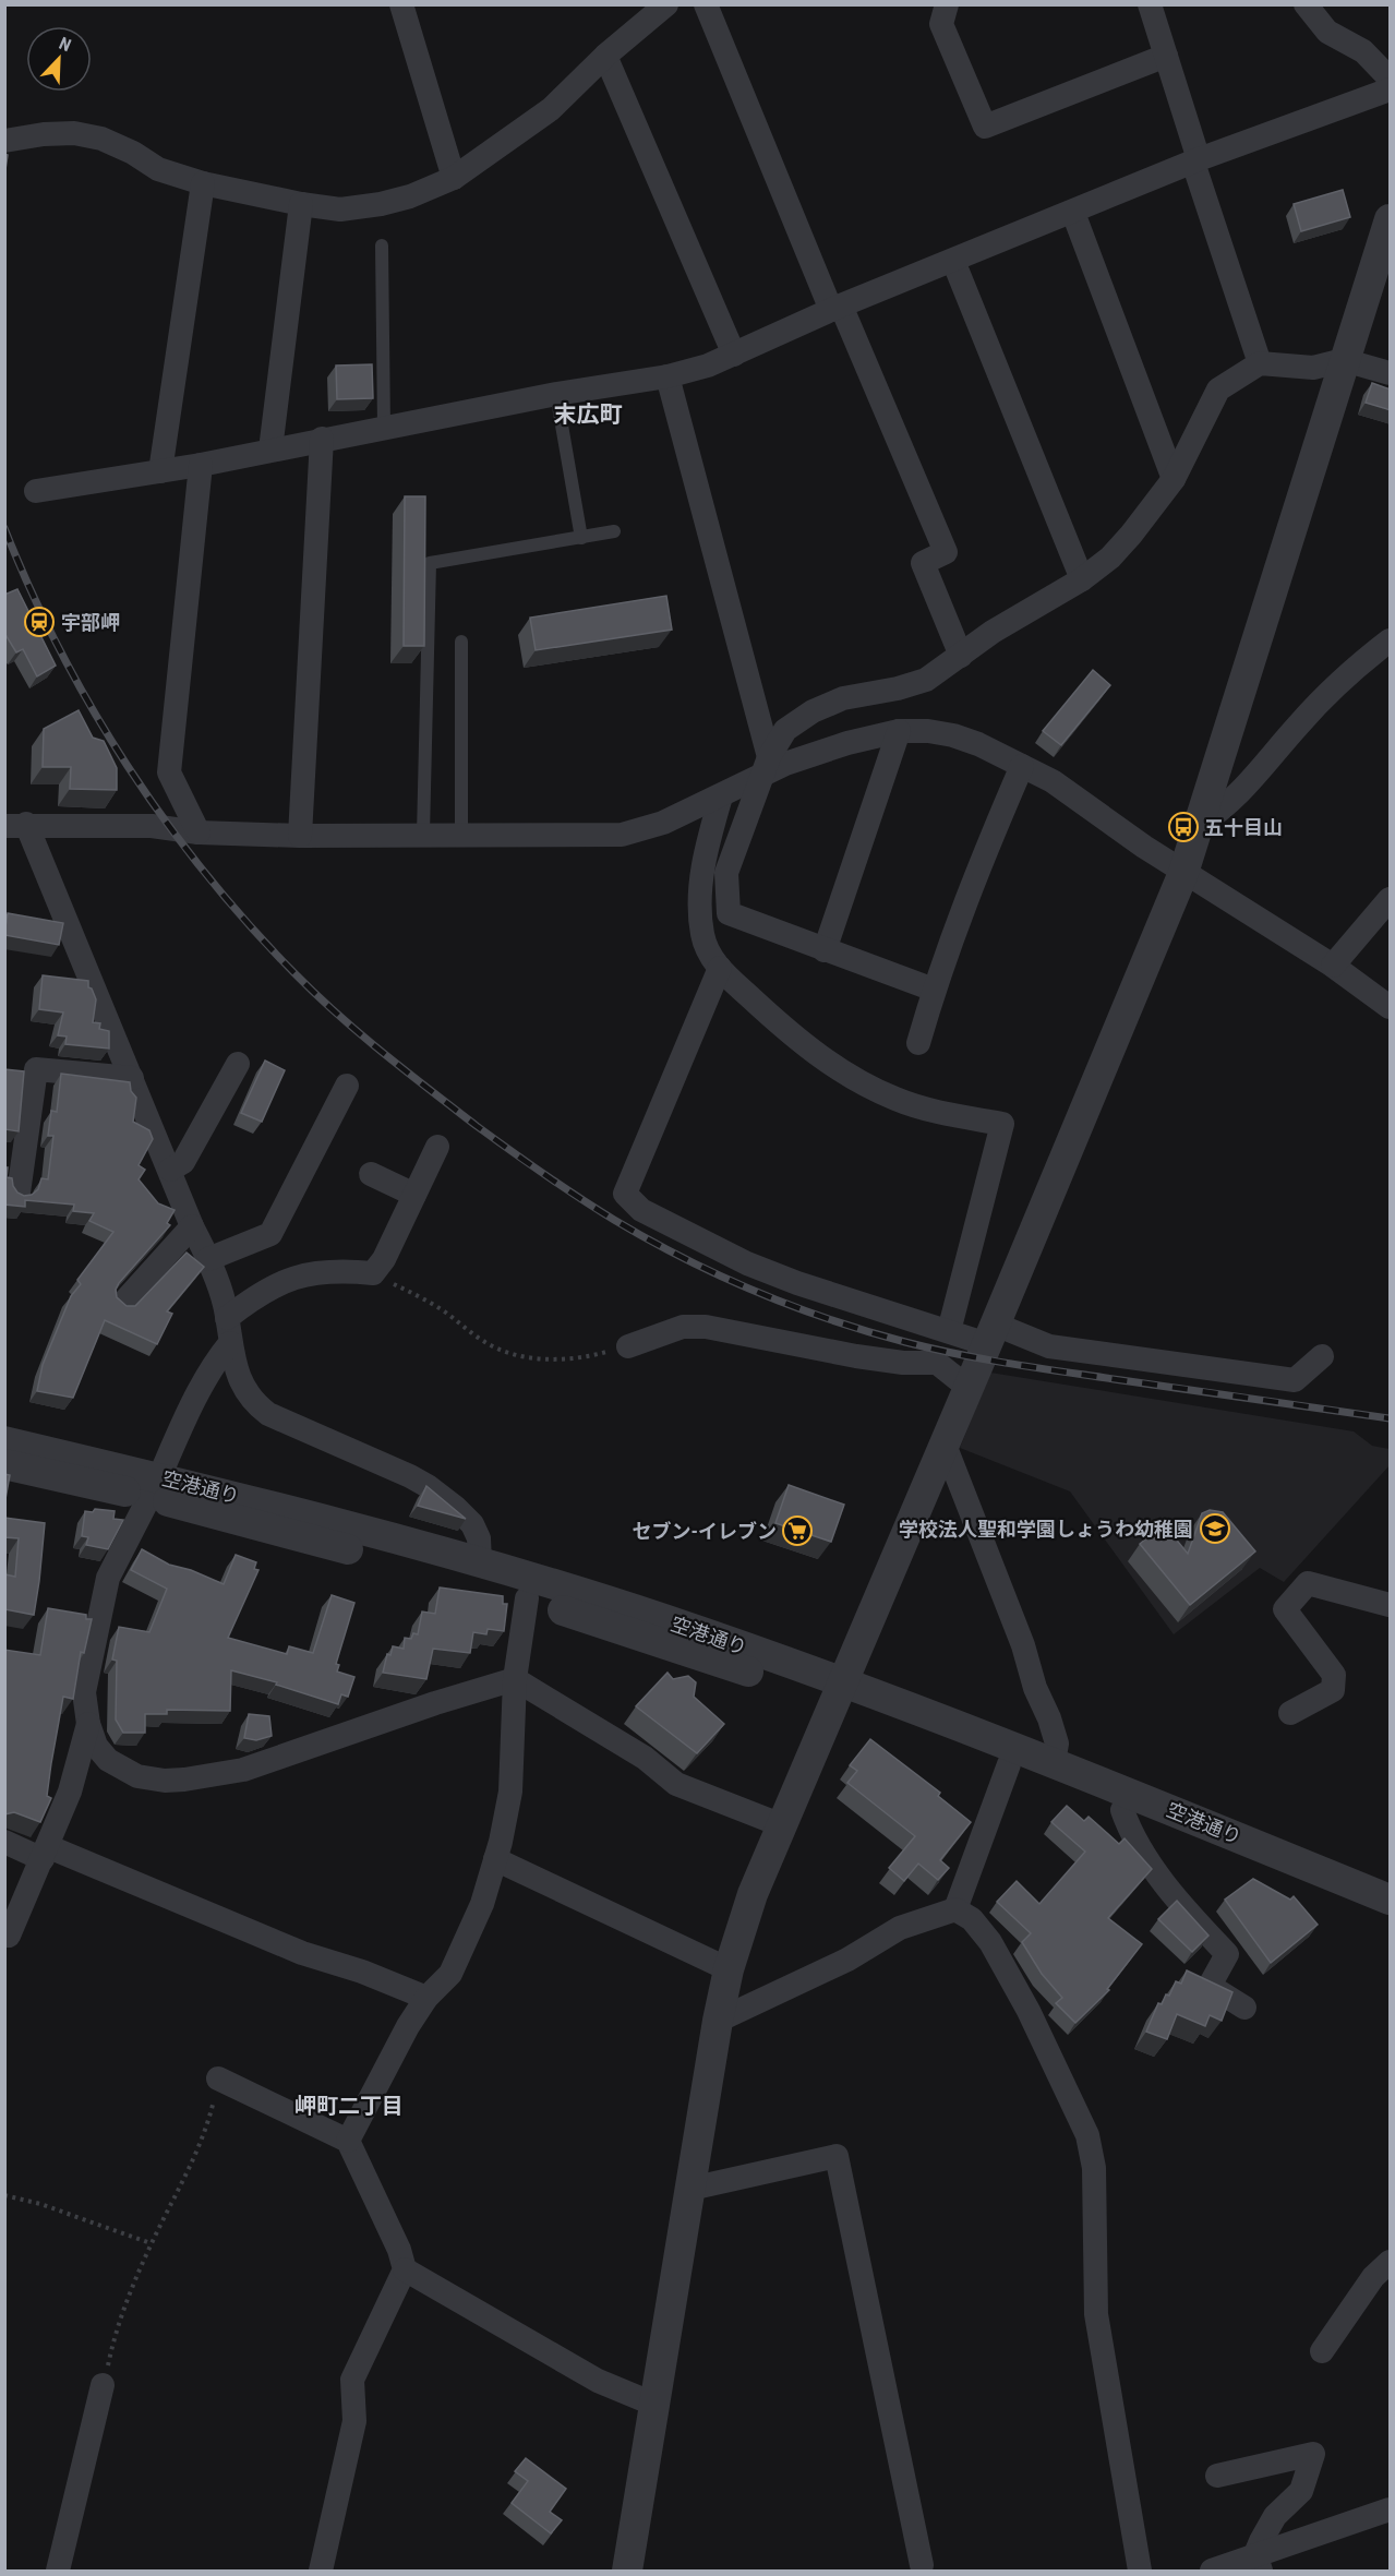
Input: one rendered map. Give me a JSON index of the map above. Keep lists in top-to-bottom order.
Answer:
{
  "streets": {
    "street": ["空港通り"]
  },
  "districts": ["末広町", "岬町二丁目"],
  "places": {
    "station": ["宇部岬"],
    "bus stop": ["五十目山"],
    "school or university": ["学校法人聖和学園しょうわ幼稚園"],
    "supermarket": ["セブン-イレブン"]
  },
  "north": "top right"
}
